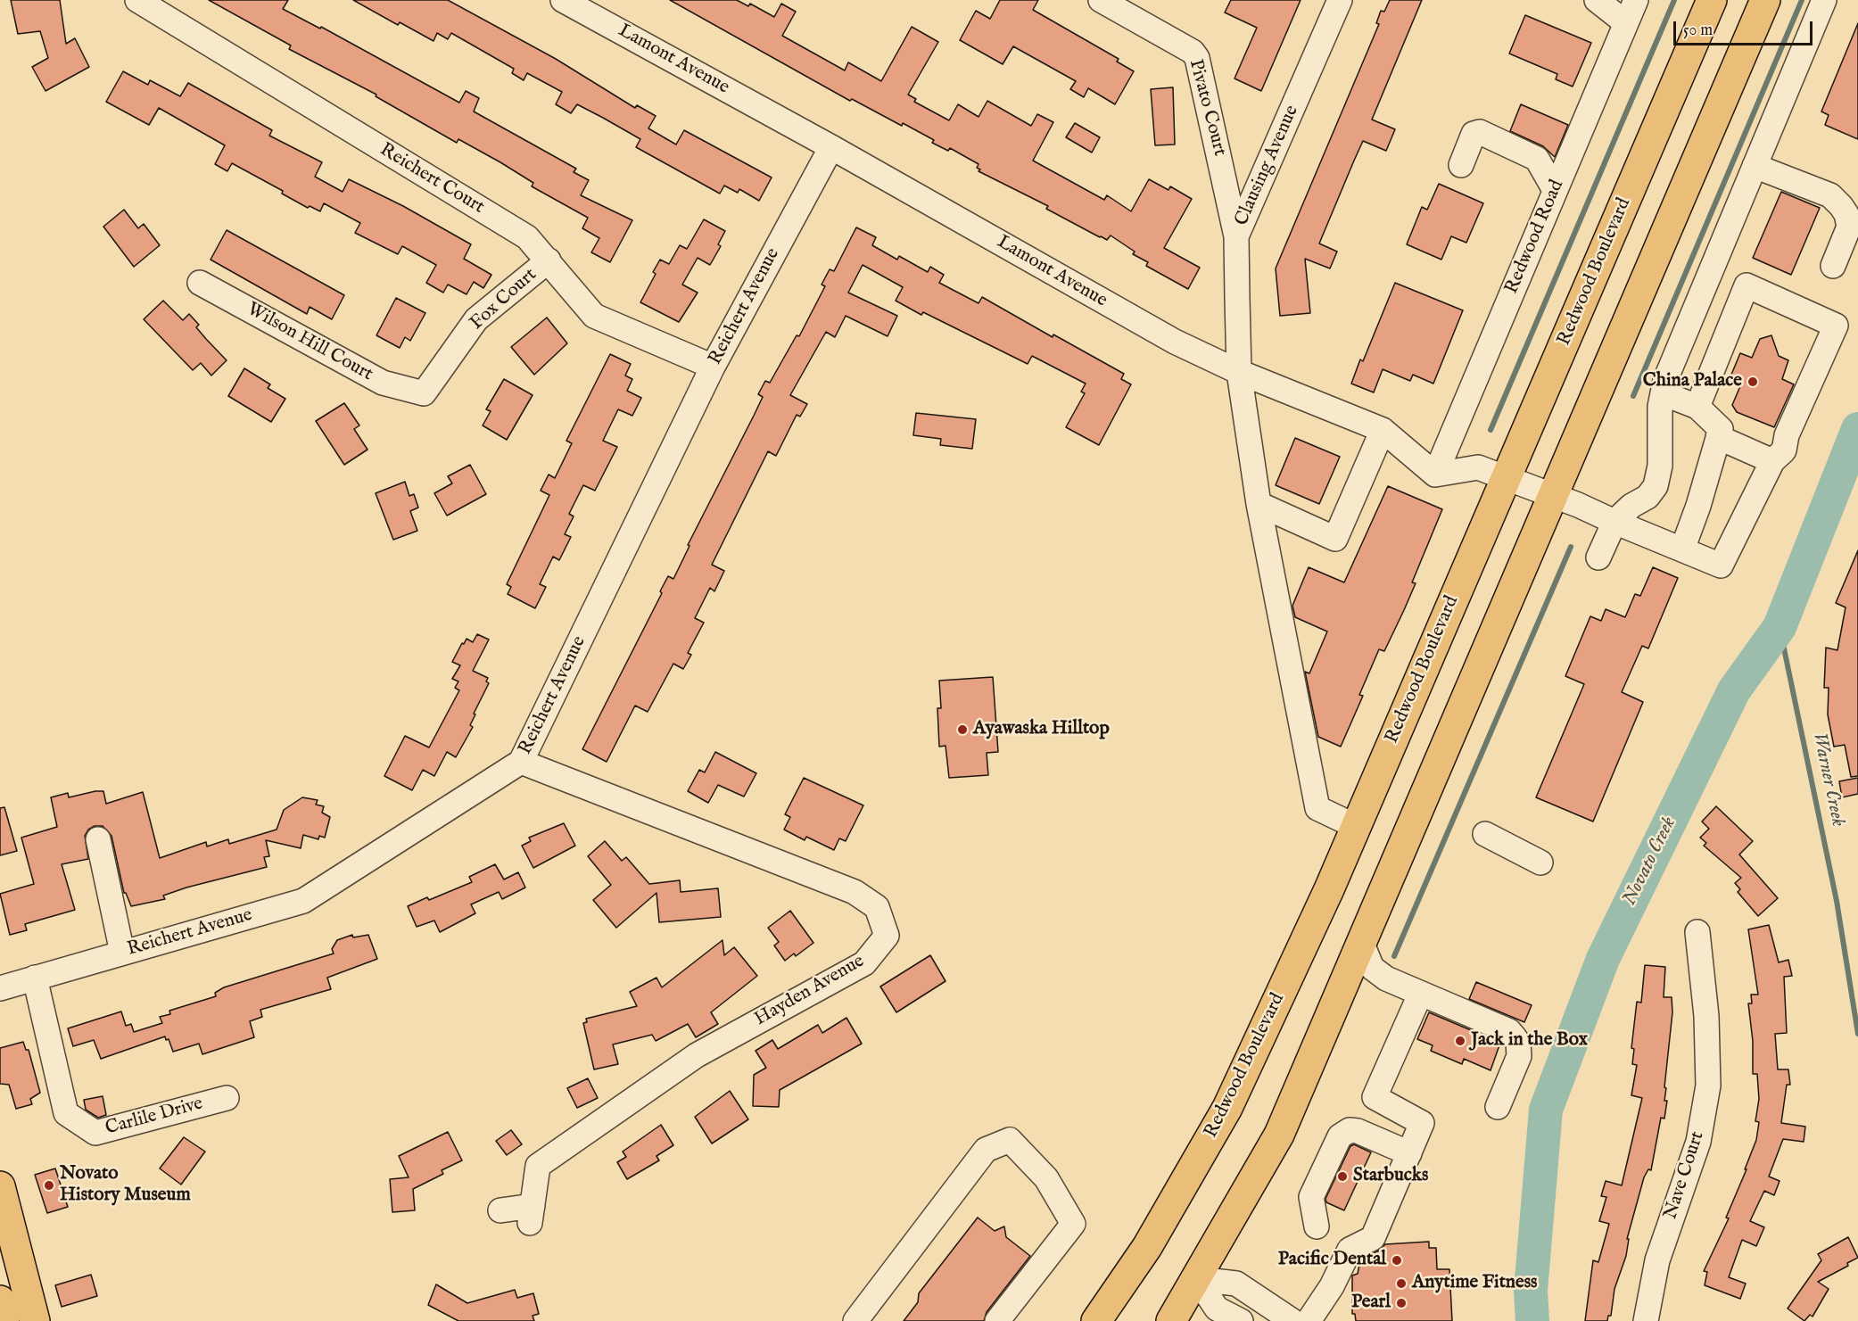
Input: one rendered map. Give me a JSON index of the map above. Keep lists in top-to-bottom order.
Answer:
{
  "streets": {
    "main road": ["Redwood Boulevard"],
    "street": [
      "Lamont Avenue",
      "Pivato Court",
      "Clausing Avenue",
      "Reichert Court",
      "Redwood Road",
      "Fox Court",
      "Reichert Avenue",
      "Wilson Hill Court",
      "Hayden Avenue",
      "Carlile Drive",
      "Nave Court"
    ]
  },
  "crossings": [
    ["Lamont Avenue", "Clausing Avenue"],
    ["Lamont Avenue", "Redwood Road"],
    ["Lamont Avenue", "Reichert Avenue"],
    ["Pivato Court", "Clausing Avenue"],
    ["Clausing Avenue", "Redwood Boulevard"],
    ["Reichert Court", "Fox Court"],
    ["Reichert Court", "Reichert Avenue"],
    ["Fox Court", "Wilson Hill Court"],
    ["Reichert Avenue", "Hayden Avenue"],
    ["Reichert Avenue", "Carlile Drive"]
  ],
  "water": ["Warner Creek", "Novato Creek"],
  "places": [
    "China Palace",
    "Ayawaska Hilltop",
    "Jack in the Box",
    "Starbucks",
    "Novato History Museum",
    "Pacific Dental",
    "Anytime Fitness",
    "Pearl"
  ],
  "scale_bar": "50 m"
}
